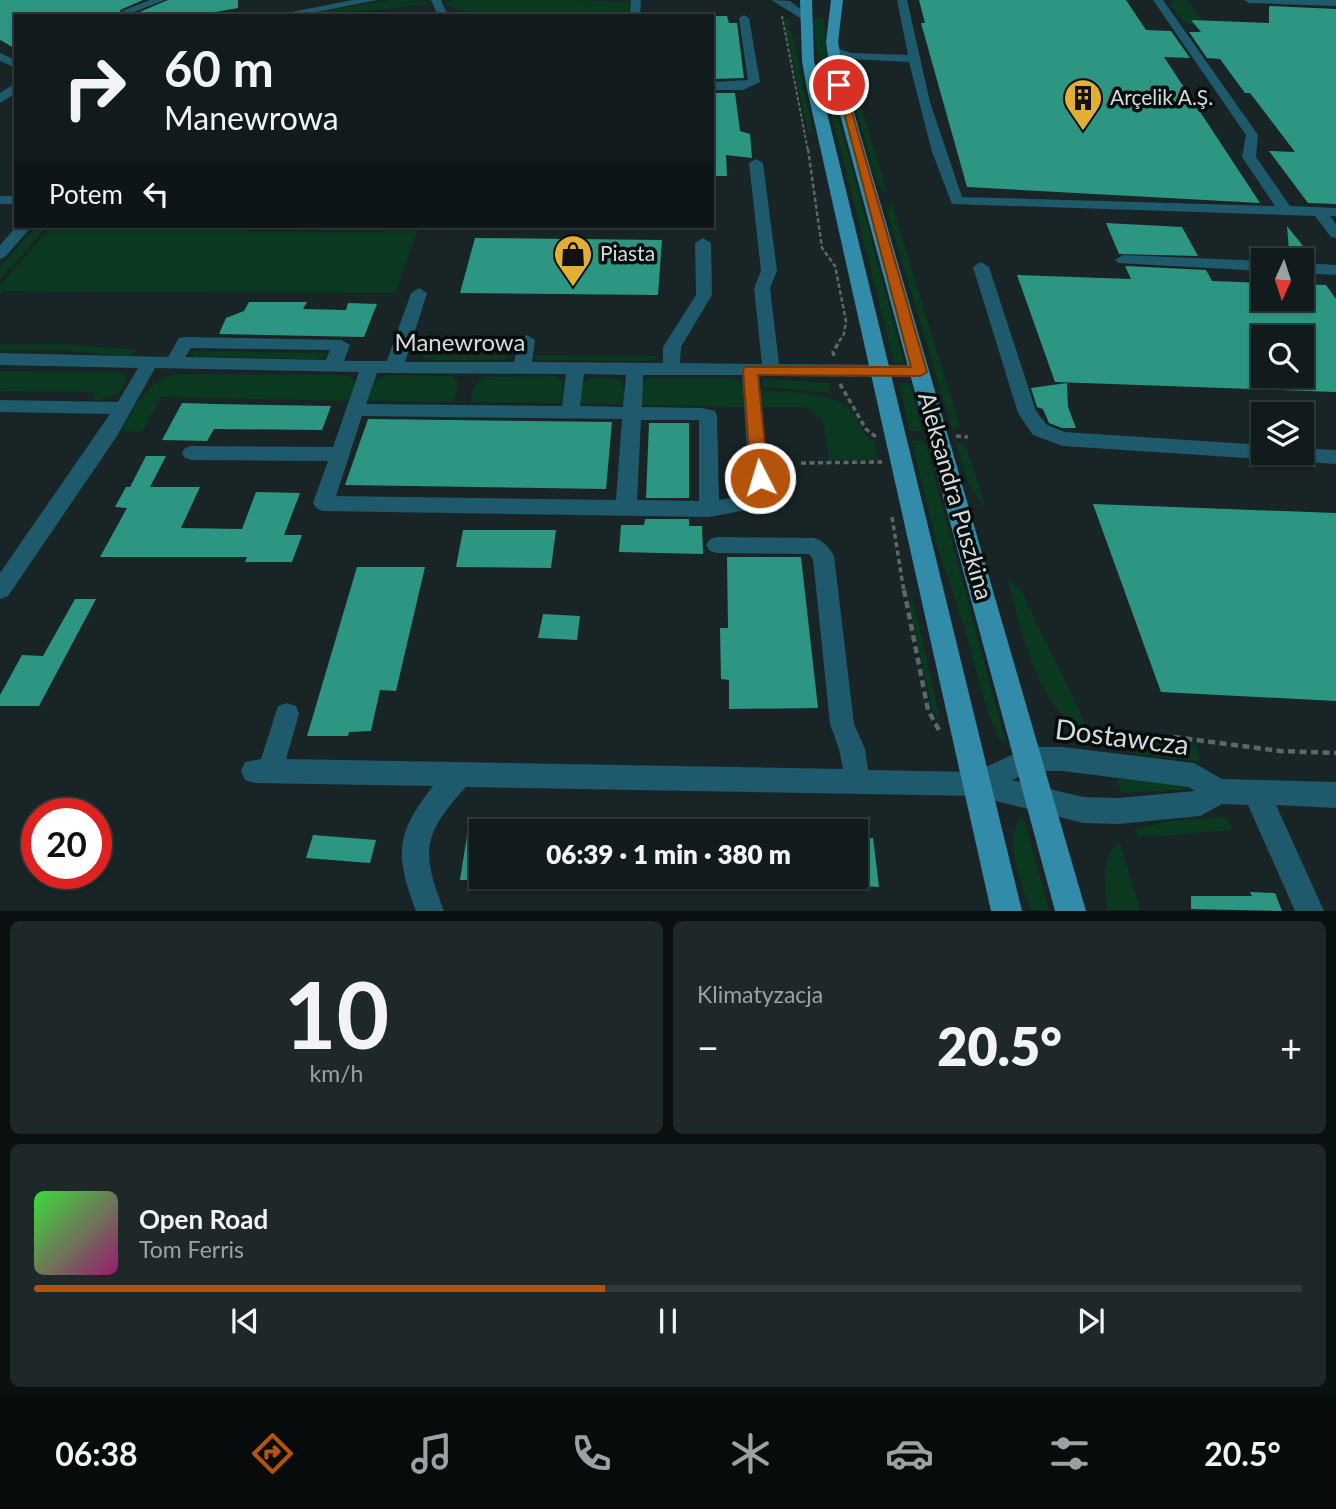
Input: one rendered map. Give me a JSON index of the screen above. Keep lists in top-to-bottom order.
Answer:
{
  "streets": {
    "main road": ["Aleksandra Puszkina"],
    "street": ["Manewrowa", "Dostawcza"]
  },
  "crossings": [
    ["Manewrowa", "Aleksandra Puszkina"],
    ["Aleksandra Puszkina", "Dostawcza"]
  ],
  "places": {
    "building": ["Arçelik A.Ş."],
    "shop": ["Piasta"]
  },
  "north": "bottom",
  "page": {
    "turn": ["60 m", "Manewrowa"],
    "then": "Potem",
    "limit": "20",
    "trip": "06:39 · 1 min · 380 m",
    "tile": [
      ["10", "km/h"],
      "Klimatyzacja"
    ],
    "heat": ["−", "20.5°", "+"],
    "song": ["Open Road", "Tom Ferris"],
    "tabs": ["06:38", "20.5°"]
  }
}
